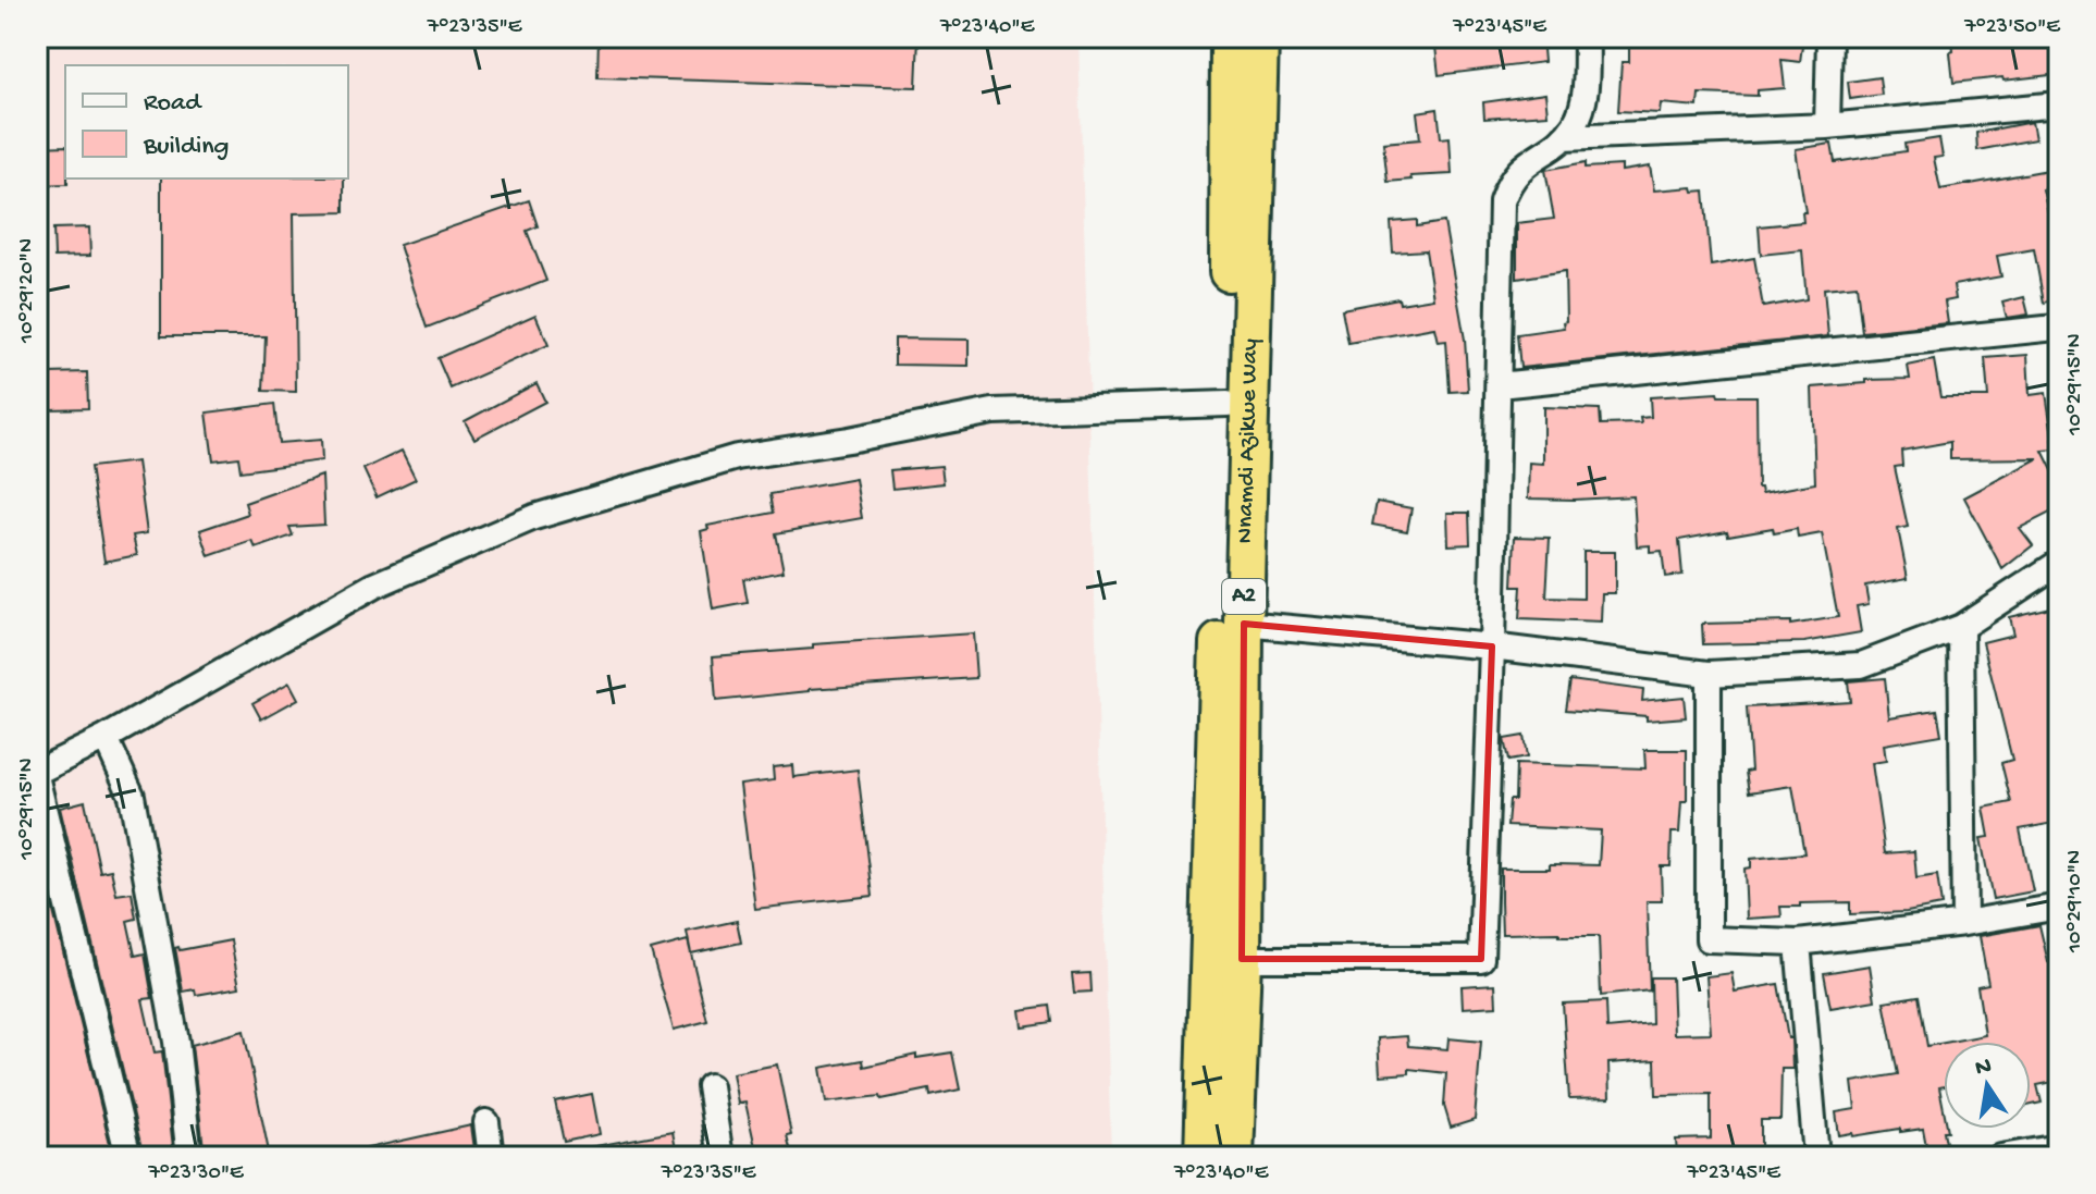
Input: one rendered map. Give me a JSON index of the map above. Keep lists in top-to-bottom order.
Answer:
{
  "streets": {
    "highway": ["Nnamdi Azikwe Way", "A2"]
  },
  "legend": ["Road", "Building"],
  "north": "top",
  "coordinates": [
    "7°23'35\"E",
    "7°23'40\"E",
    "7°23'45\"E",
    "7°23'50\"E",
    "10°29'20\"N",
    "10°29'15\"N",
    "10°29'10\"N",
    "7°23'30\"E"
  ]
}
